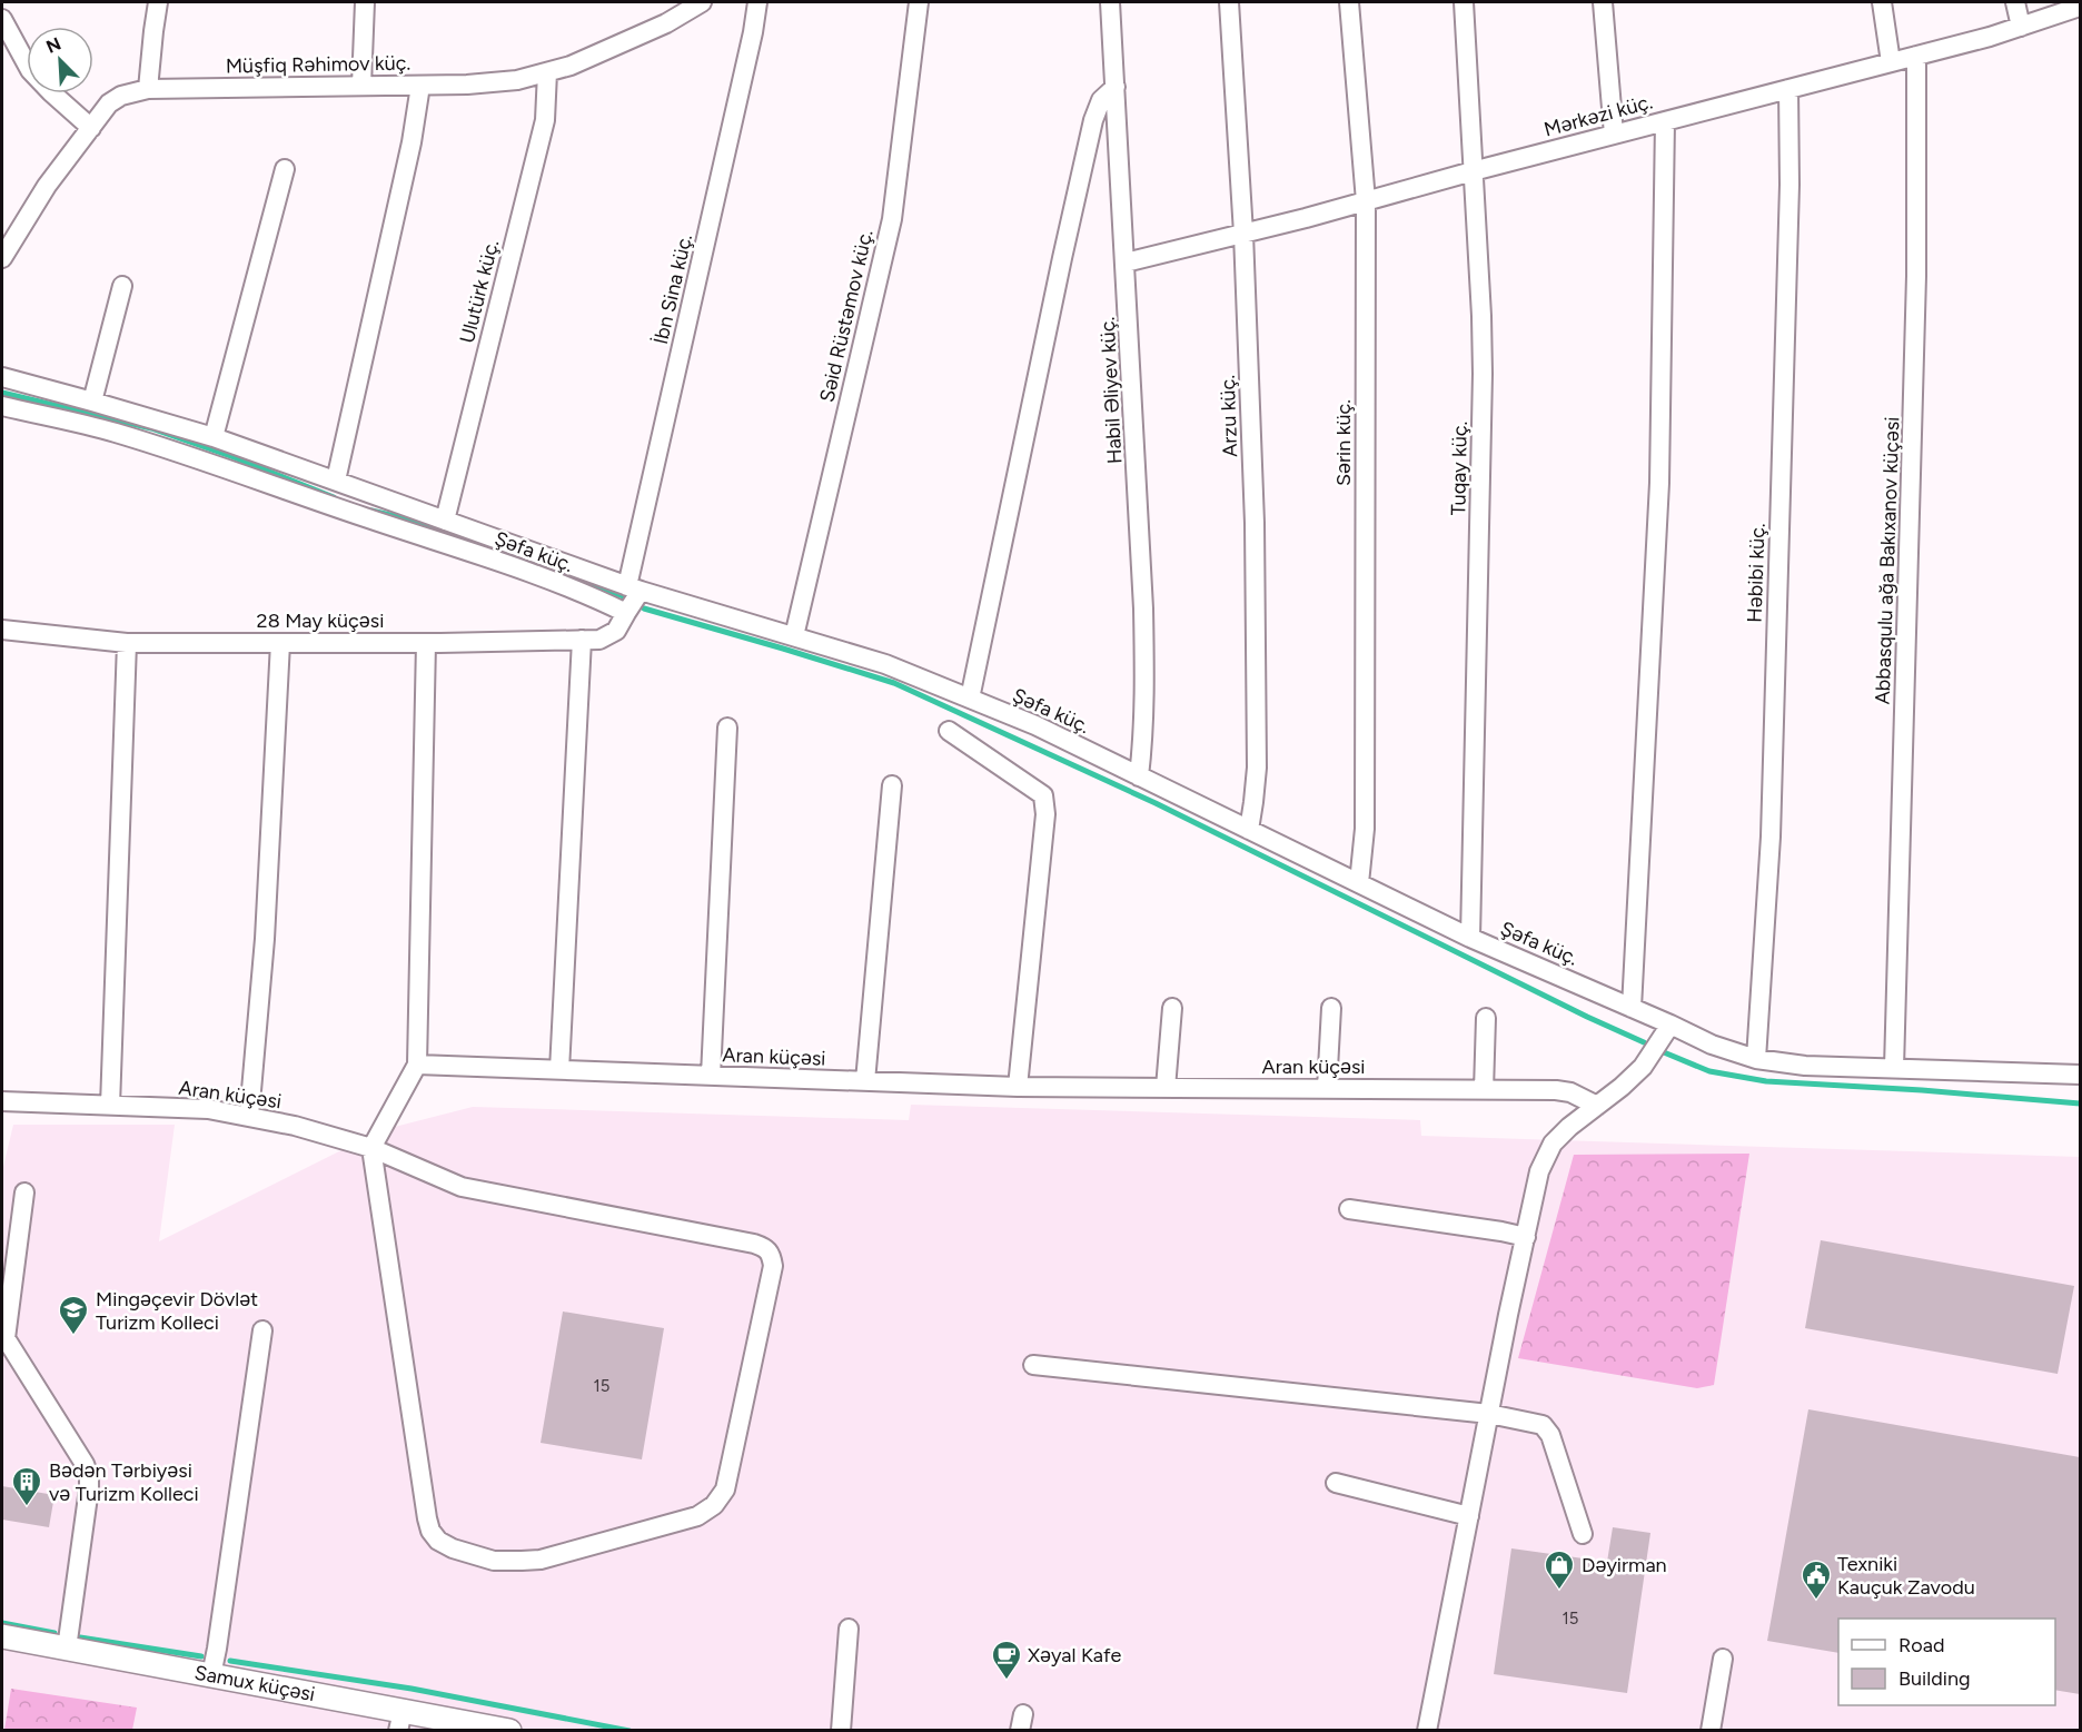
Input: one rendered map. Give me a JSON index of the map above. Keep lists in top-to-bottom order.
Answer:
{
  "streets": {
    "main road": ["Samux küçəsi"],
    "street": [
      "Müşfiq Rəhimov küç.",
      "Mərkəzi küç.",
      "İbn Sina küç.",
      "Ulutürk küç.",
      "Səid Rüstəmov küç.",
      "Habil Əliyev küç.",
      "Arzu küç.",
      "Sərin küç.",
      "Tuqay küç.",
      "Şəfa küç.",
      "Abbasqulu ağa Bakıxanov küçəsi",
      "Həbibi küç.",
      "28 May küçəsi",
      "Aran küçəsi"
    ]
  },
  "crossings": [
    ["Müşfiq Rəhimov küç.", "Ulutürk küç."],
    ["Mərkəzi küç.", "Habil Əliyev küç."],
    ["Mərkəzi küç.", "Arzu küç."],
    ["Mərkəzi küç.", "Sərin küç."],
    ["Mərkəzi küç.", "Tuqay küç."],
    ["Mərkəzi küç.", "Abbasqulu ağa Bakıxanov küçəsi"],
    ["Mərkəzi küç.", "Həbibi küç."],
    ["İbn Sina küç.", "Şəfa küç."],
    ["Ulutürk küç.", "Şəfa küç."],
    ["Səid Rüstəmov küç.", "Şəfa küç."],
    ["Habil Əliyev küç.", "Şəfa küç."],
    ["Arzu küç.", "Şəfa küç."],
    ["Sərin küç.", "Şəfa küç."],
    ["Tuqay küç.", "Şəfa küç."],
    ["Şəfa küç.", "Abbasqulu ağa Bakıxanov küçəsi"],
    ["Şəfa küç.", "Həbibi küç."],
    ["Şəfa küç.", "28 May küçəsi"]
  ],
  "places": {
    "school or university": ["Mingəçevir Dövlət Turizm Kolleci"],
    "building": ["Bədən Tərbiyəsi və Turizm Kolleci"],
    "shop": ["Dəyirman"],
    "public building": ["Texniki Kauçuk Zavodu"],
    "cafe": ["Xəyal Kafe"]
  },
  "house_numbers": ["15", "15"],
  "legend": ["Road", "Building"],
  "north": "top left"
}
